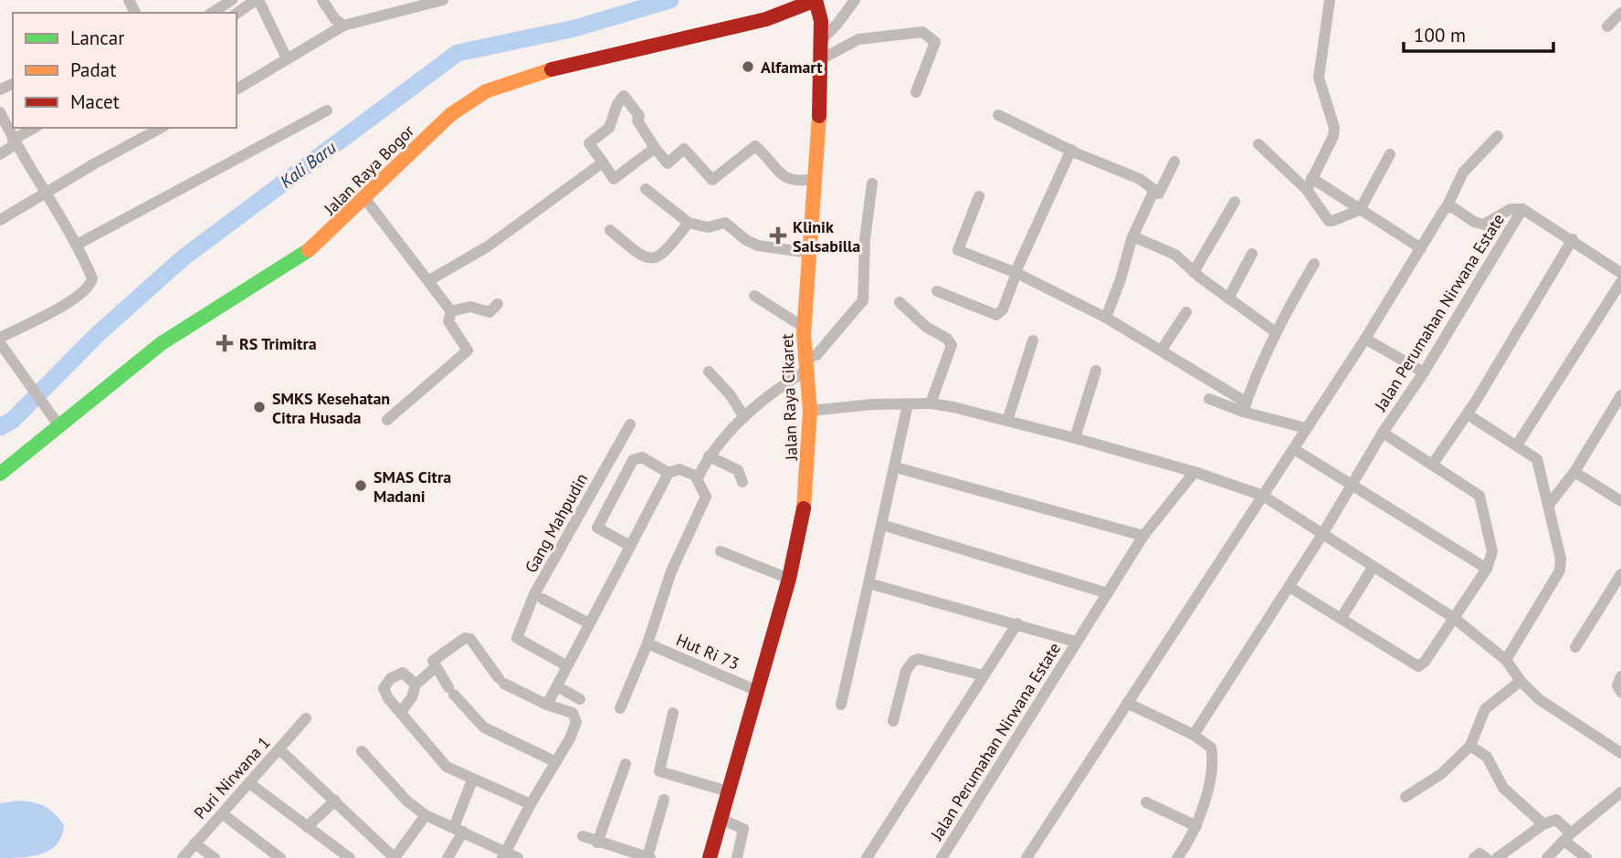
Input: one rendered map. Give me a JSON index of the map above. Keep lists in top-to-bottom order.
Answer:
{
  "streets": {
    "main road": ["Jalan Raya Bogor", "Jalan Raya Cikaret"],
    "street": [
      "Jalan Perumahan Nirwana Estate",
      "Gang Mahpudin",
      "Hut Ri 73",
      "Puri Nirwana 1"
    ]
  },
  "crossings": [
    ["Jalan Raya Bogor", "Jalan Raya Cikaret"],
    ["Jalan Raya Cikaret", "Hut Ri 73"]
  ],
  "water": ["Kali Baru"],
  "places": {
    "other": ["Alfamart", "SMKS Kesehatan Citra Husada", "SMAS Citra Madani"],
    "health": ["Klinik Salsabilla", "RS Trimitra"]
  },
  "legend": ["Lancar", "Padat", "Macet"],
  "scale_bar": "100 m"
}
